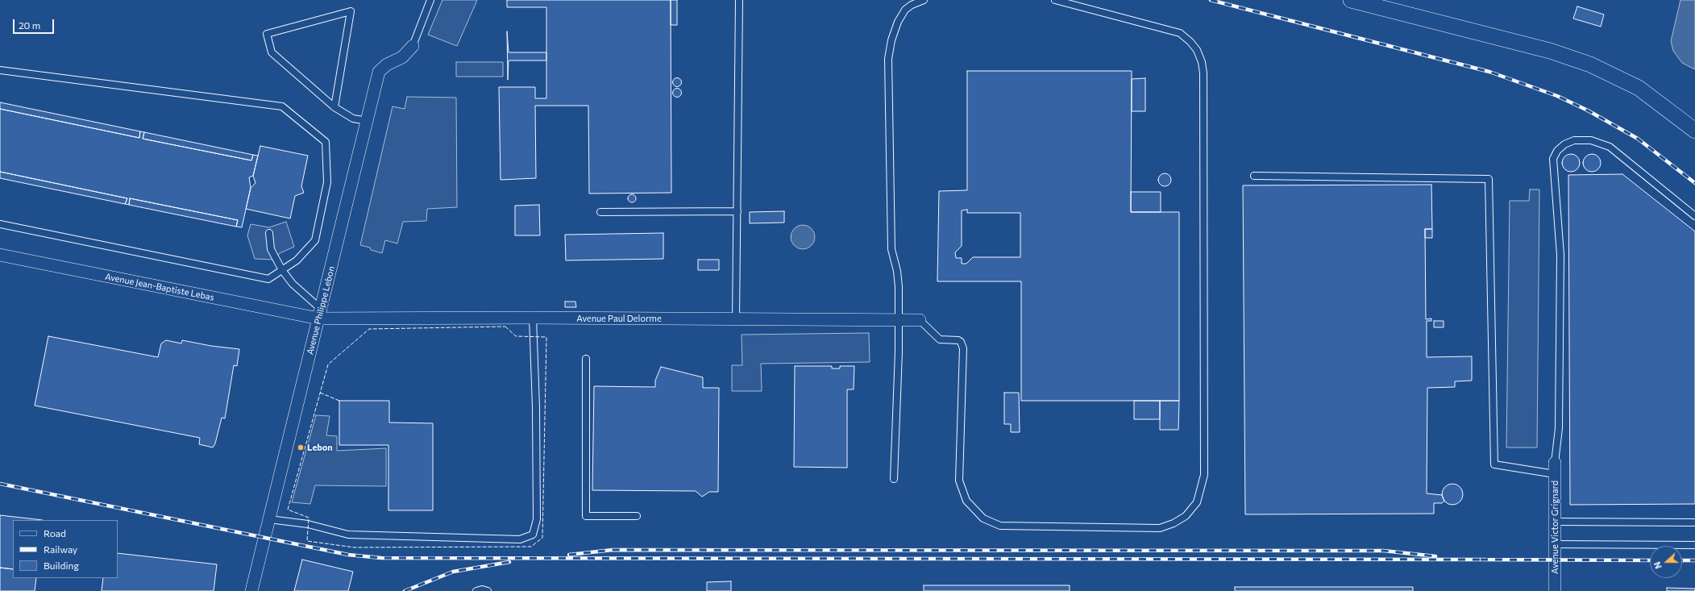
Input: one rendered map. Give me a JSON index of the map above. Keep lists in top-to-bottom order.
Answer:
{
  "streets": {
    "street": [
      "Avenue Jean-Baptiste Lebas",
      "Avenue Philippe Lebon",
      "Avenue Paul Delorme",
      "Avenue Victor Grignard"
    ]
  },
  "crossings": [
    ["Avenue Jean-Baptiste Lebas", "Avenue Philippe Lebon"],
    ["Avenue Jean-Baptiste Lebas", "Avenue Paul Delorme"],
    ["Avenue Philippe Lebon", "Avenue Paul Delorme"]
  ],
  "places": ["Lebon"],
  "legend": ["Road", "Railway", "Building"],
  "scale_bar": "20 m",
  "north": "left"
}
